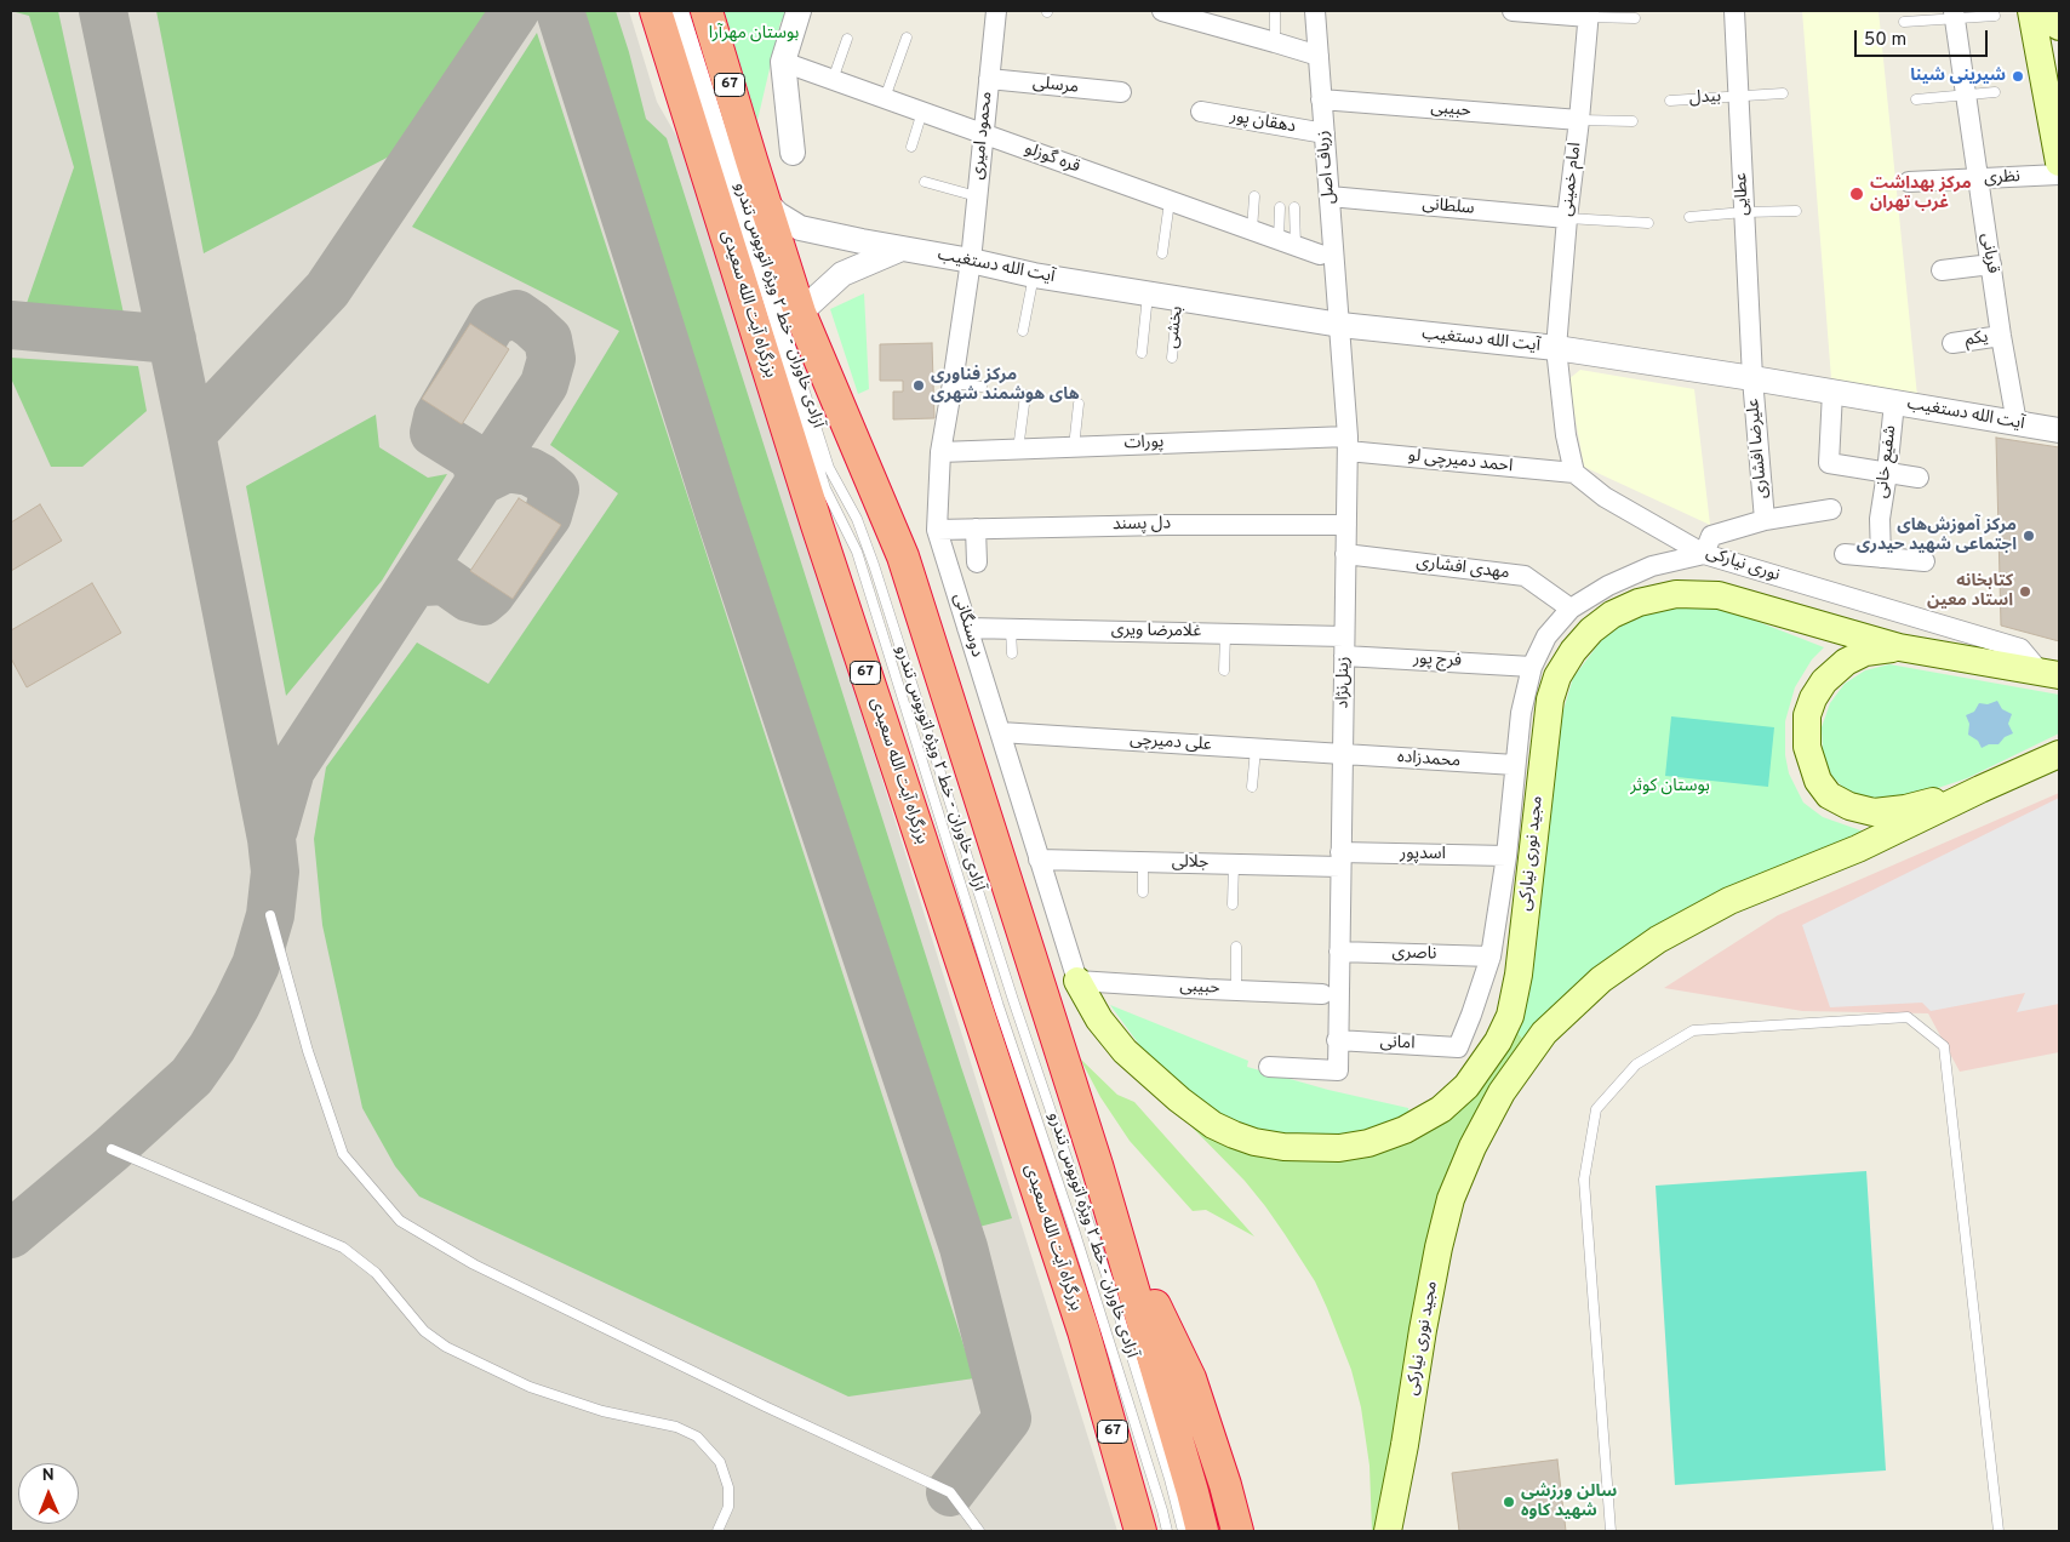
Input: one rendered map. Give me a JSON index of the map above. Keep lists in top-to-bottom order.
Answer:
{
  "streets": {
    "highway": ["67", "بزرگراه آیت الله سعیدی"],
    "main road": ["مجید نوری نیارکی"],
    "street": [
      "مرسلی",
      "حبیبی",
      "دهقان پور",
      "محمود امیری",
      "قره گوزلو",
      "زرباف اصل",
      "نظری",
      "امام خمینی",
      "عطایی",
      "سلطانی",
      "قربانی",
      "آیت الله دستغیب",
      "یکم",
      "پورات",
      "علیرضا افشاری",
      "احمد دمیرچی لو",
      "شفیع خانی",
      "دل پسند",
      "نوری نیارکی",
      "مهدی افشاری",
      "دوسنگانی",
      "غلامرضا ویری",
      "فرج پور",
      "زینل‌نژاد",
      "علی دمیرچی",
      "محمدزاده",
      "اسدپور",
      "جلالی",
      "ناصری",
      "امانی"
    ],
    "lane": ["بیدل", "آزادی خاوران - خط ۲ ویژه اتوبوس تندرو", "بخشی"]
  },
  "crossings": [
    ["67", "آیت الله دستغیب"],
    ["مرسلی", "محمود امیری"],
    ["بیدل", "عطایی"],
    ["حبیبی", "زرباف اصل"],
    ["حبیبی", "امام خمینی"],
    ["حبیبی", "دوسنگانی"],
    ["حبیبی", "مجید نوری نیارکی"],
    ["دهقان پور", "زرباف اصل"],
    ["محمود امیری", "قره گوزلو"],
    ["محمود امیری", "آیت الله دستغیب"],
    ["محمود امیری", "دوسنگانی"],
    ["زرباف اصل", "سلطانی"],
    ["زرباف اصل", "آیت الله دستغیب"],
    ["زرباف اصل", "زینل‌نژاد"],
    ["نظری", "قربانی"],
    ["امام خمینی", "سلطانی"],
    ["امام خمینی", "آیت الله دستغیب"],
    ["عطایی", "آیت الله دستغیب"],
    ["عطایی", "علیرضا افشاری"],
    ["قربانی", "آیت الله دستغیب"],
    ["قربانی", "یکم"],
    ["آیت الله دستغیب", "بخشی"],
    ["آیت الله دستغیب", "علیرضا افشاری"],
    ["آیت الله دستغیب", "شفیع خانی"],
    ["آیت الله دستغیب", "دوسنگانی"],
    ["آیت الله دستغیب", "زینل‌نژاد"],
    ["پورات", "احمد دمیرچی لو"],
    ["پورات", "دوسنگانی"],
    ["پورات", "زینل‌نژاد"],
    ["علیرضا افشاری", "نوری نیارکی"],
    ["احمد دمیرچی لو", "نوری نیارکی"],
    ["احمد دمیرچی لو", "زینل‌نژاد"],
    ["دل پسند", "دوسنگانی"],
    ["دل پسند", "زینل‌نژاد"],
    ["نوری نیارکی", "مجید نوری نیارکی"],
    ["مهدی افشاری", "زینل‌نژاد"],
    ["دوسنگانی", "غلامرضا ویری"],
    ["دوسنگانی", "علی دمیرچی"],
    ["دوسنگانی", "مجید نوری نیارکی"],
    ["دوسنگانی", "جلالی"],
    ["غلامرضا ویری", "فرج پور"],
    ["غلامرضا ویری", "زینل‌نژاد"],
    ["فرج پور", "زینل‌نژاد"],
    ["زینل‌نژاد", "علی دمیرچی"],
    ["زینل‌نژاد", "محمدزاده"],
    ["زینل‌نژاد", "اسدپور"],
    ["زینل‌نژاد", "جلالی"],
    ["زینل‌نژاد", "ناصری"],
    ["زینل‌نژاد", "امانی"],
    ["علی دمیرچی", "محمدزاده"],
    ["اسدپور", "جلالی"],
    ["ناصری", "امانی"]
  ],
  "parks": ["بوستان مهرآرا", "بوستان کوثر"],
  "places": [
    "شیرینی شینا",
    "مرکز بهداشت غرب تهران",
    "مرکز فناوری های هوشمند شهری",
    "مرکز آموزش‌های اجتماعی شهید حیدری",
    "کتابخانه استاد معین",
    "سالن ورزشی شهید کاوه"
  ],
  "scale_bar": "50 m",
  "north": "top"
}
